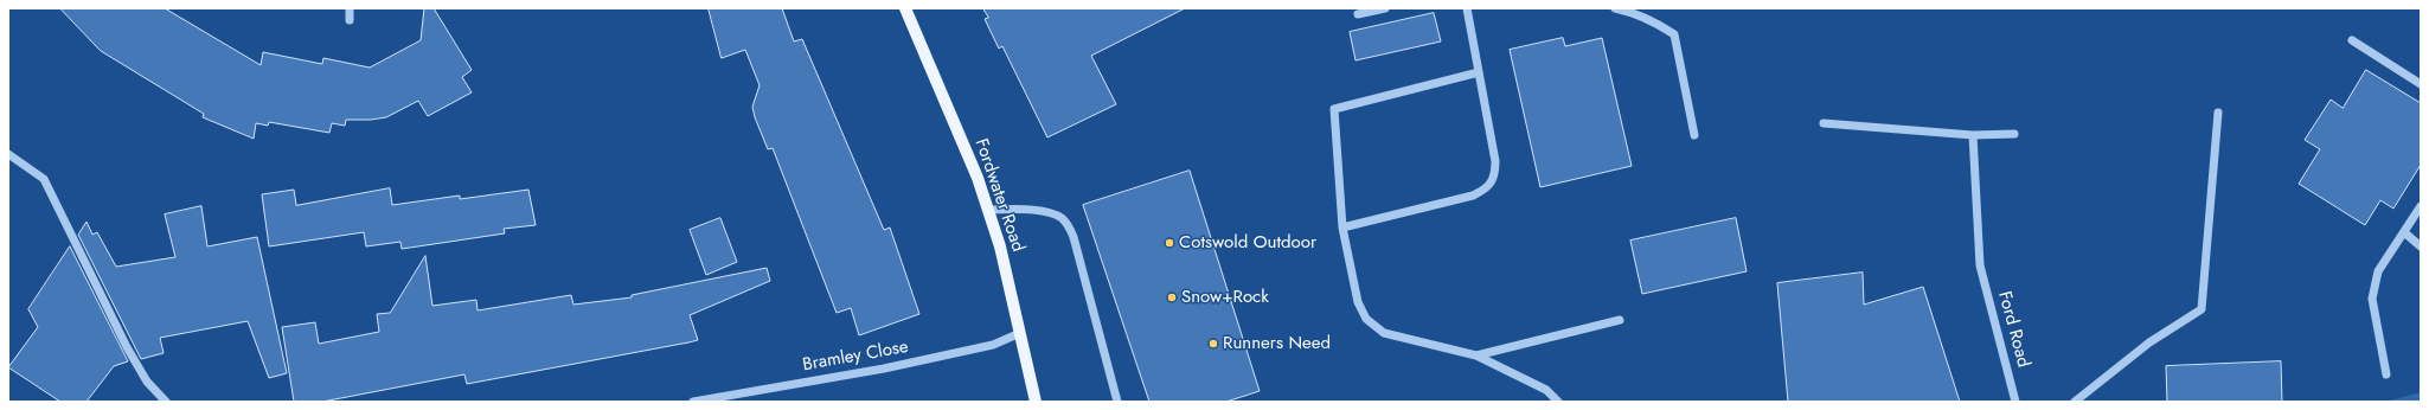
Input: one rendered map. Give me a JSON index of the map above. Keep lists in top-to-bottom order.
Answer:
{
  "streets": {
    "main road": ["Fordwater Road"],
    "street": ["Ford Road", "Bramley Close"]
  },
  "crossings": [
    ["Fordwater Road", "Bramley Close"]
  ],
  "places": ["Cotswold Outdoor", "Snow+Rock", "Runners Need"]
}
